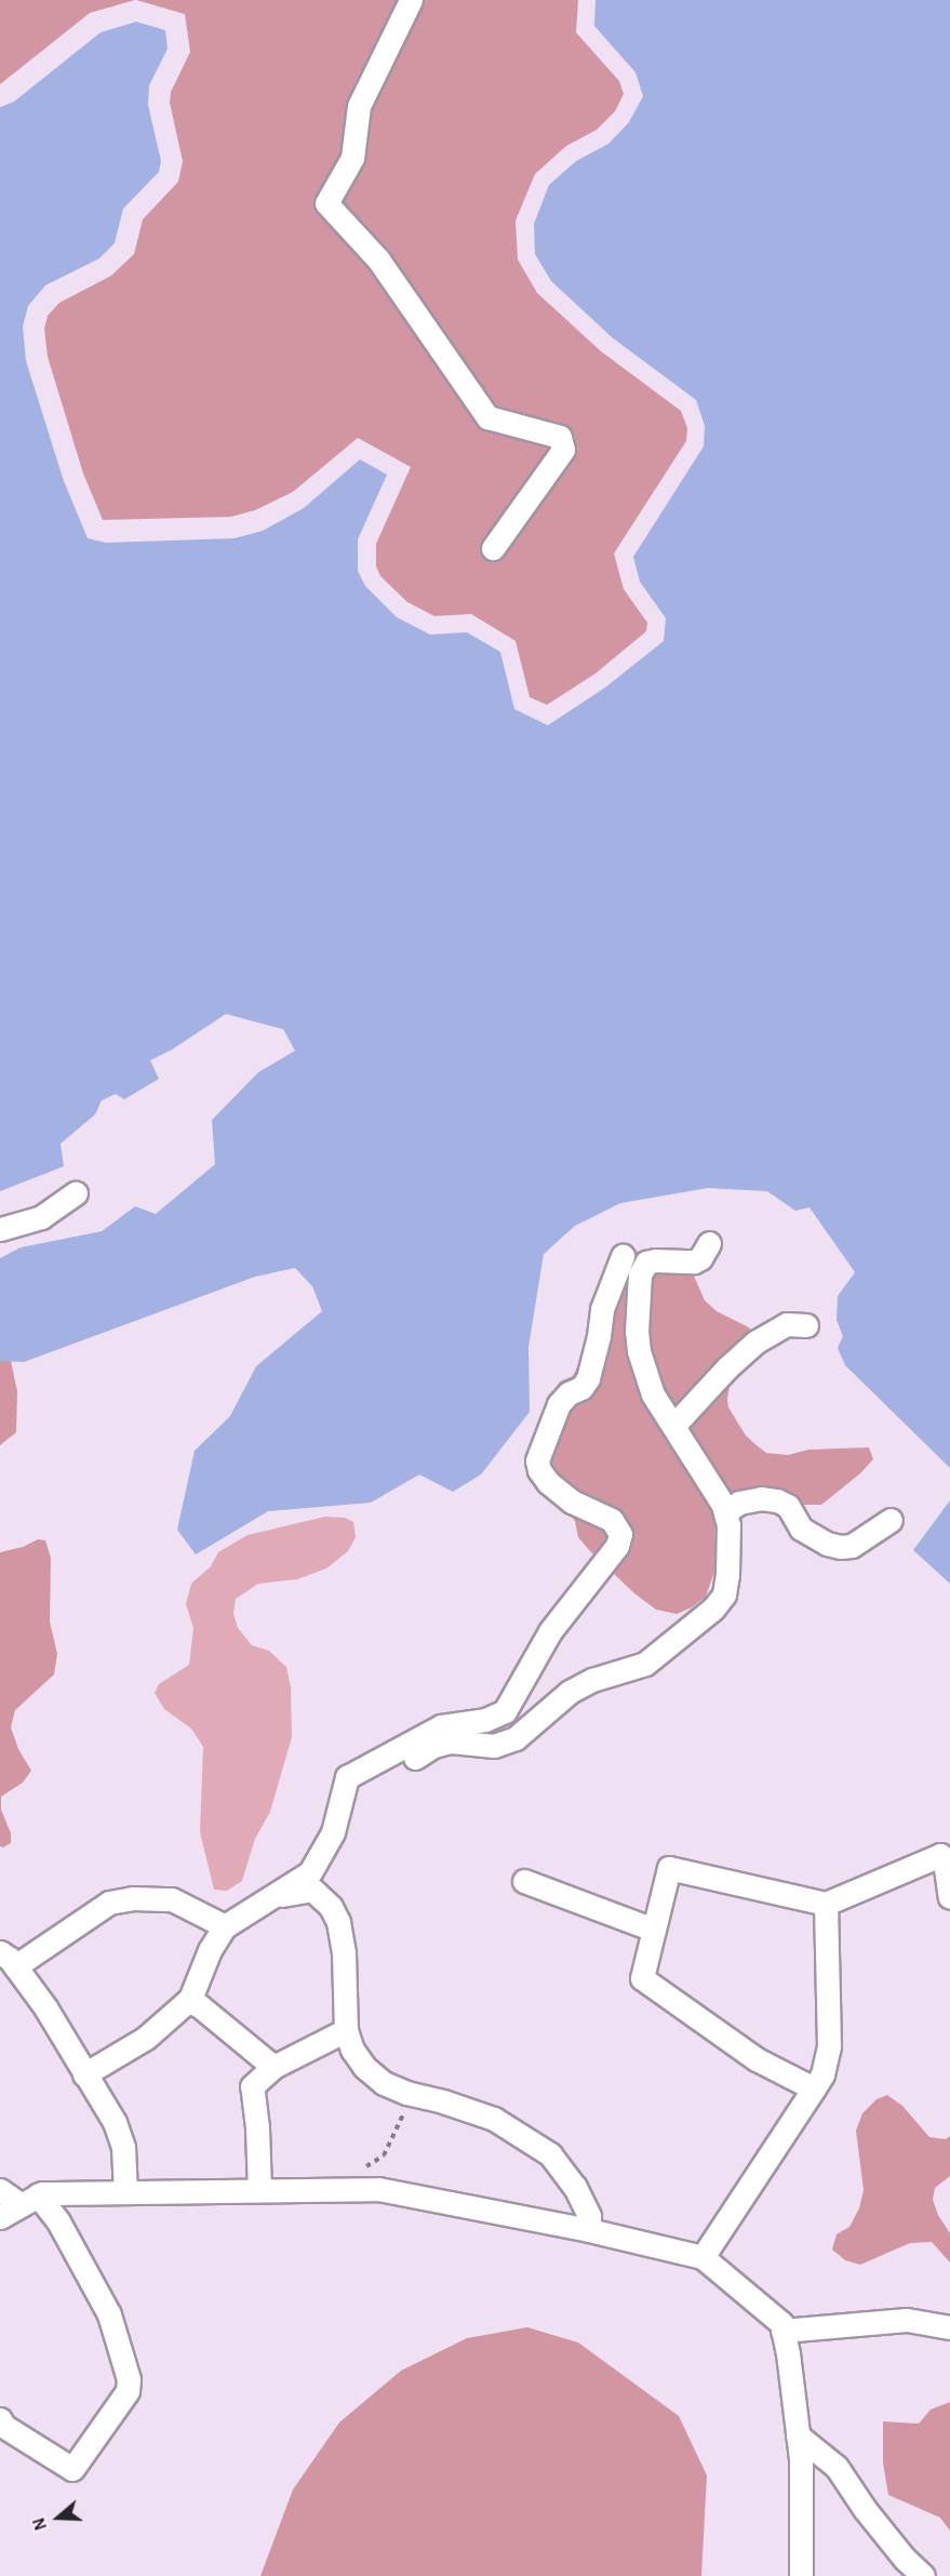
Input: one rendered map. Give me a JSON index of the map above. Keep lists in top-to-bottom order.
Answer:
{
  "north": "left"
}
